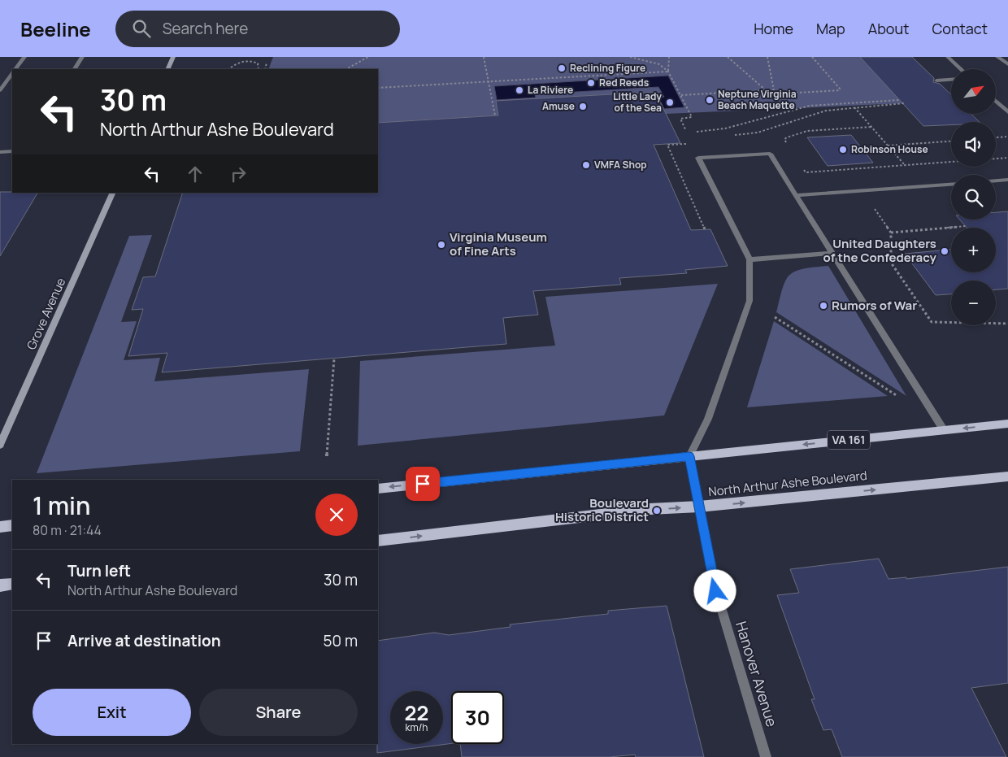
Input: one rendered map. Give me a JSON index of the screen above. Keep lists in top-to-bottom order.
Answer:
{
  "streets": {
    "main road": ["Grove Avenue", "VA 161", "North Arthur Ashe Boulevard"],
    "street": ["Hanover Avenue"]
  },
  "crossings": [
    ["VA 161", "Hanover Avenue"],
    ["North Arthur Ashe Boulevard", "Hanover Avenue"]
  ],
  "places": [
    "Reclining Figure",
    "Red Reeds",
    "La Riviere",
    "Neptune Virginia Beach Maquette",
    "Little Lady of the Sea",
    "Amuse",
    "Robinson House",
    "VMFA Shop",
    "Virginia Museum of Fine Arts",
    "United Daughters of the Confederacy",
    "Rumors of War",
    "Boulevard Historic District"
  ],
  "north": "top right",
  "page": {
    "header": "Beeline",
    "search": "Search here",
    "nav": [
      "Home",
      "Map",
      "About",
      "Contact"
    ],
    "map_buttons": ["+", "−"],
    "turn": ["30 m", "North Arthur Ashe Boulevard"],
    "heading": ["1 min", "80 m · 21:44"],
    "list": [
      {
        "name": "Turn left",
        "note": "North Arthur Ashe Boulevard",
        "value": "30 m"
      },
      {
        "name": "Arrive at destination",
        "value": "50 m"
      }
    ],
    "buttons": ["Exit", "Share"],
    "speed": "22 km/h",
    "limit": "30"
  }
}
